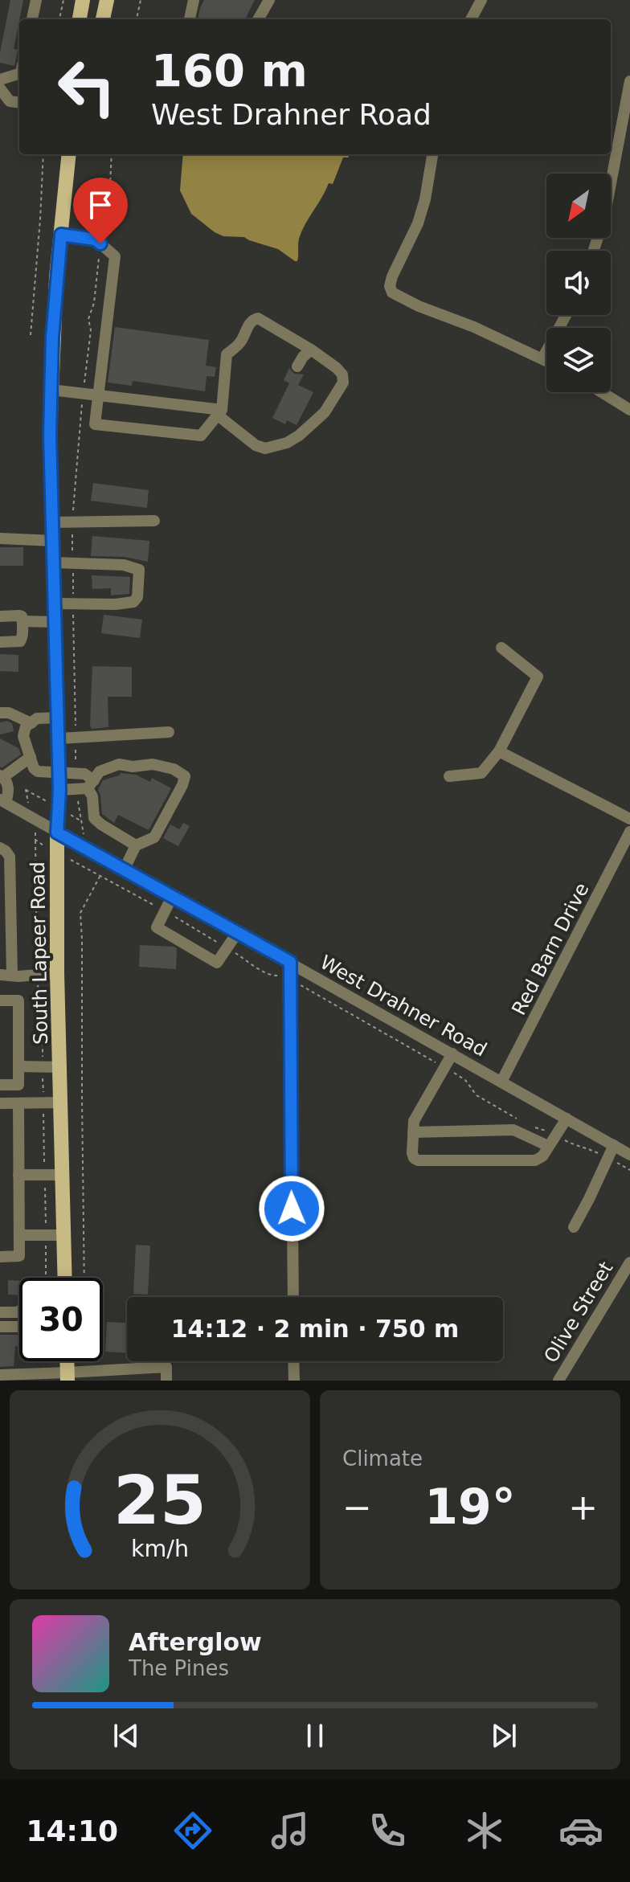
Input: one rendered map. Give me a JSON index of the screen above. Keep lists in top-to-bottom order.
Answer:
{
  "streets": {
    "main road": ["South Lapeer Road"],
    "street": ["Red Barn Drive", "West Drahner Road", "Olive Street"]
  },
  "crossings": [
    ["Red Barn Drive", "West Drahner Road"],
    ["South Lapeer Road", "West Drahner Road"]
  ],
  "north": "bottom left",
  "page": {
    "turn": ["160 m", "West Drahner Road"],
    "limit": "30",
    "trip": "14:12 · 2 min · 750 m",
    "tile": "Climate",
    "heat": ["−", "19°", "+"],
    "song": ["Afterglow", "The Pines"],
    "tabs": "14:10",
    "gauge": ["25", "km/h"]
  }
}
